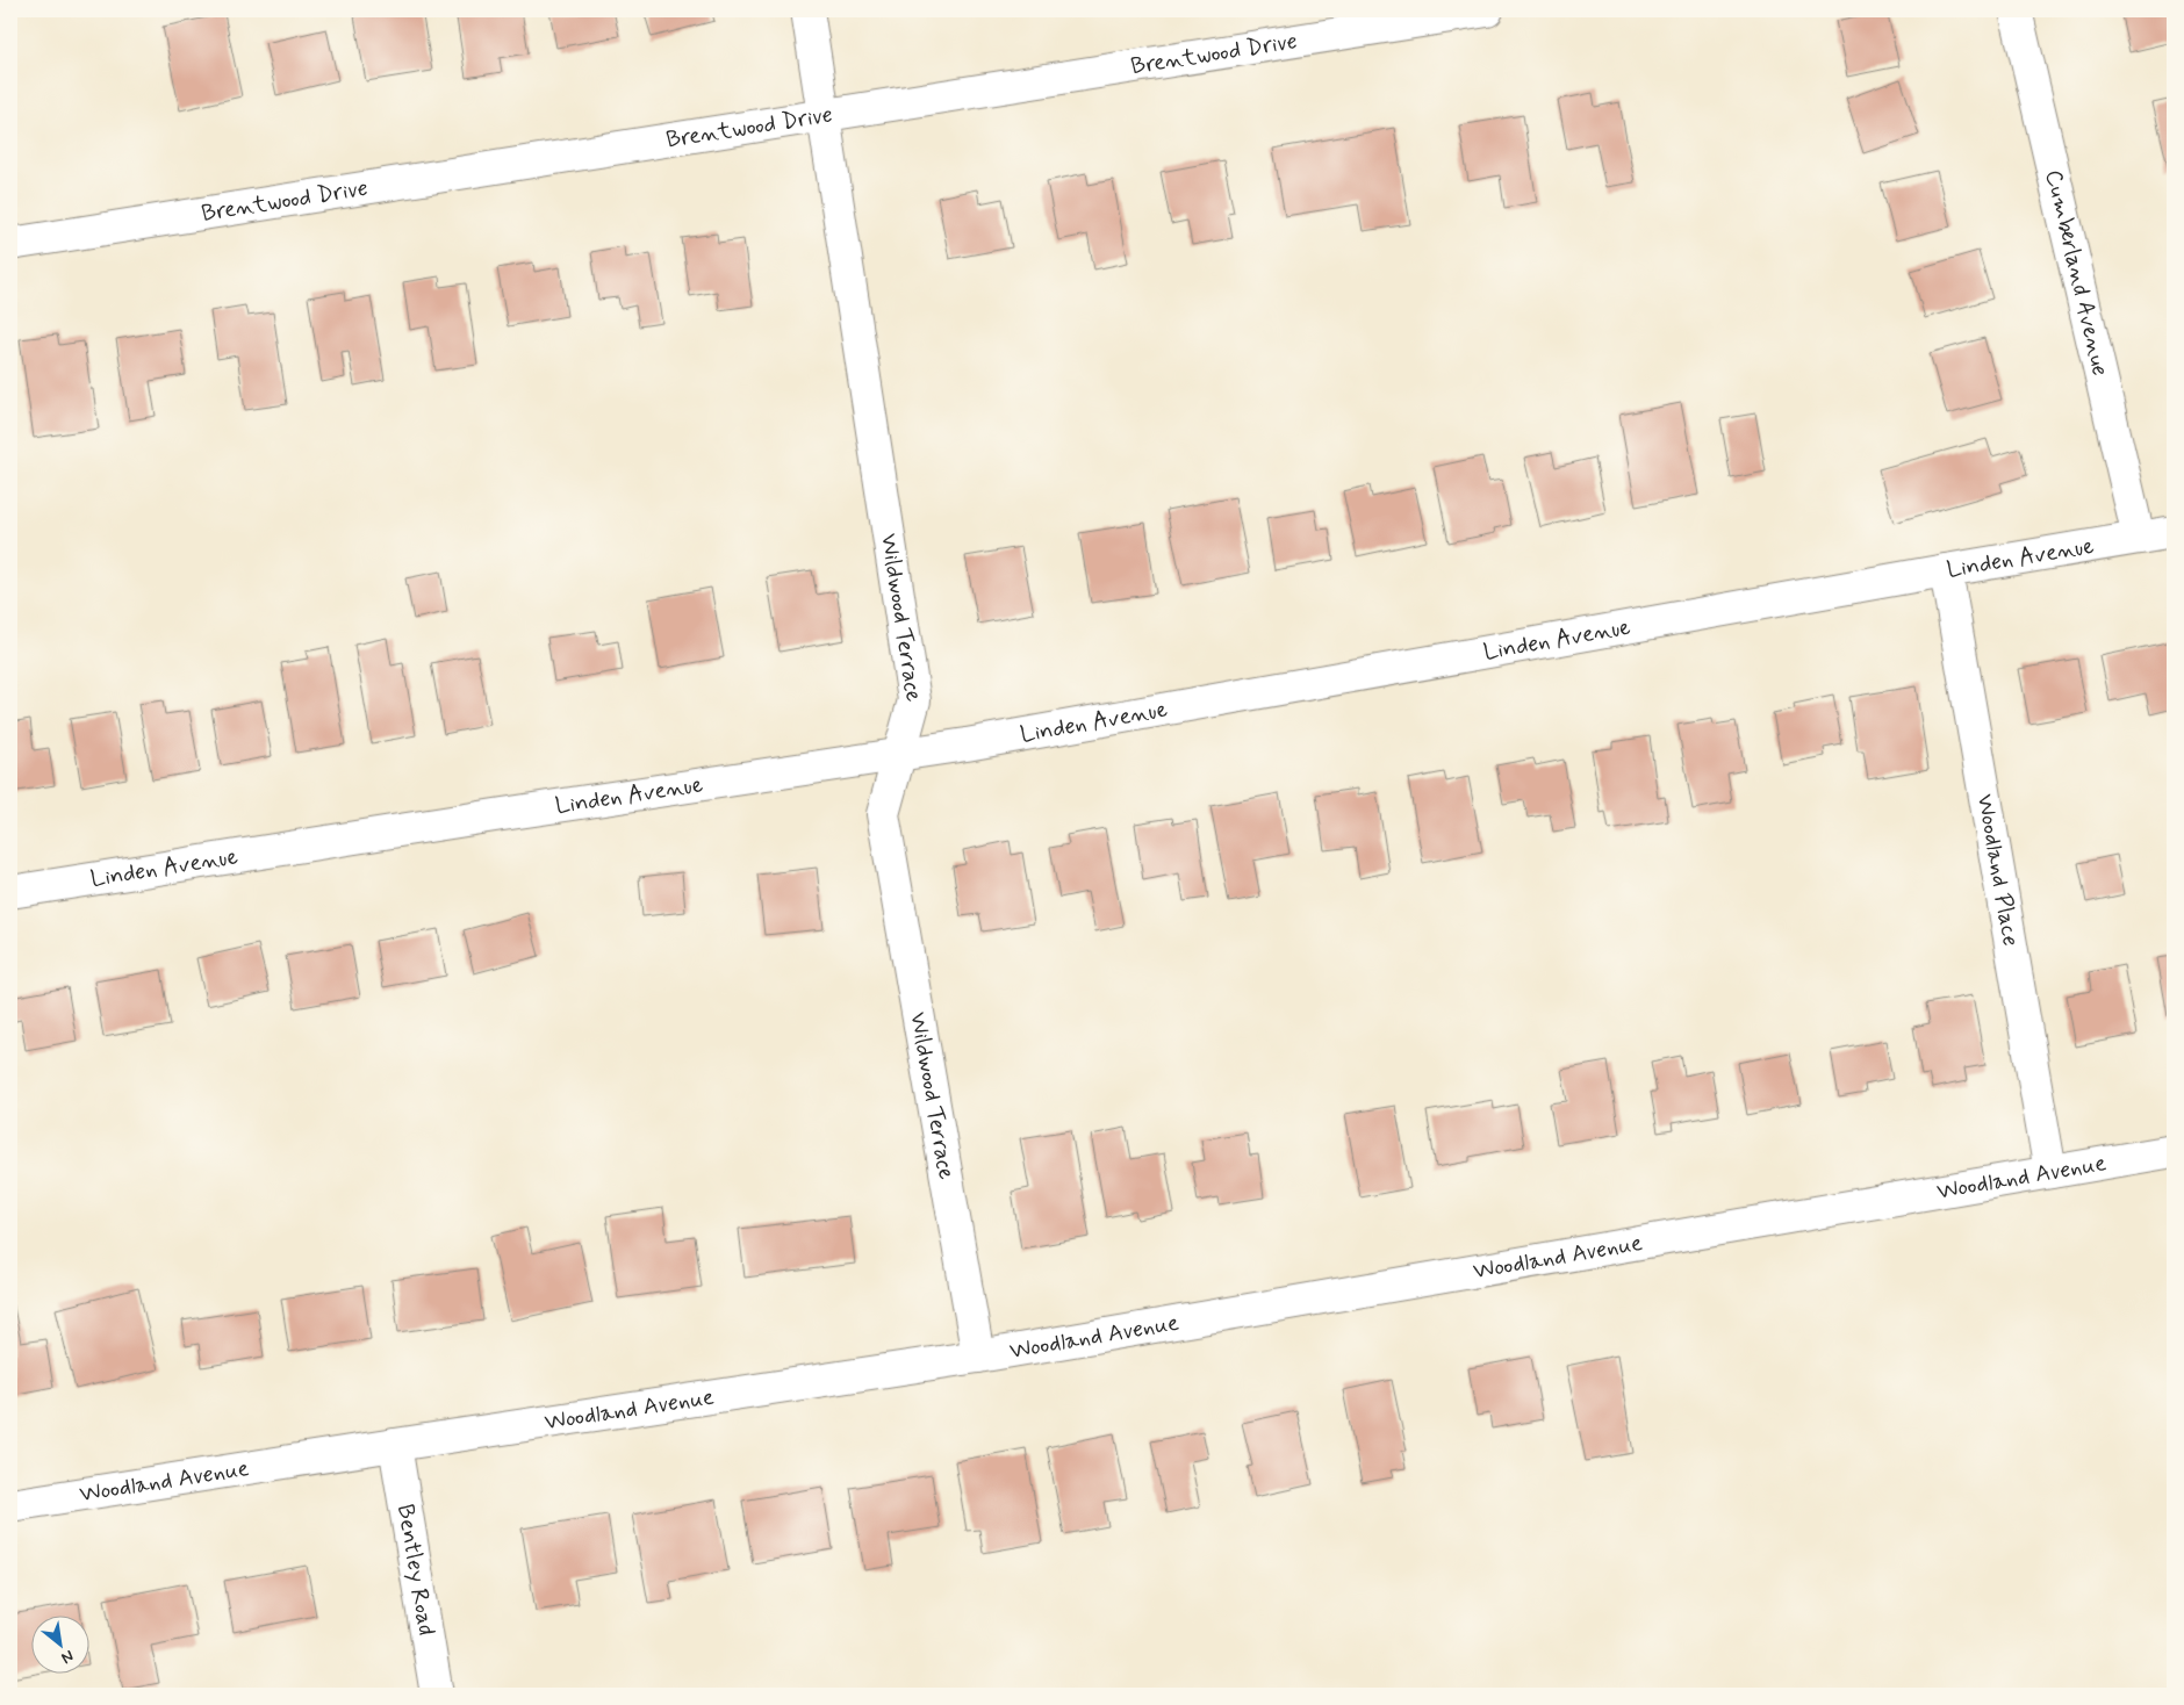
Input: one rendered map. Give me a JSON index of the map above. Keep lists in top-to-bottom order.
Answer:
{
  "streets": {
    "street": [
      "Brentwood Drive",
      "Cumberland Avenue",
      "Linden Avenue",
      "Wildwood Terrace",
      "Woodland Place",
      "Woodland Avenue",
      "Bentley Road"
    ]
  },
  "crossings": [
    ["Brentwood Drive", "Wildwood Terrace"],
    ["Cumberland Avenue", "Linden Avenue"],
    ["Linden Avenue", "Wildwood Terrace"],
    ["Linden Avenue", "Woodland Place"],
    ["Wildwood Terrace", "Woodland Avenue"],
    ["Woodland Place", "Woodland Avenue"],
    ["Woodland Avenue", "Bentley Road"]
  ],
  "north": "bottom right"
}
